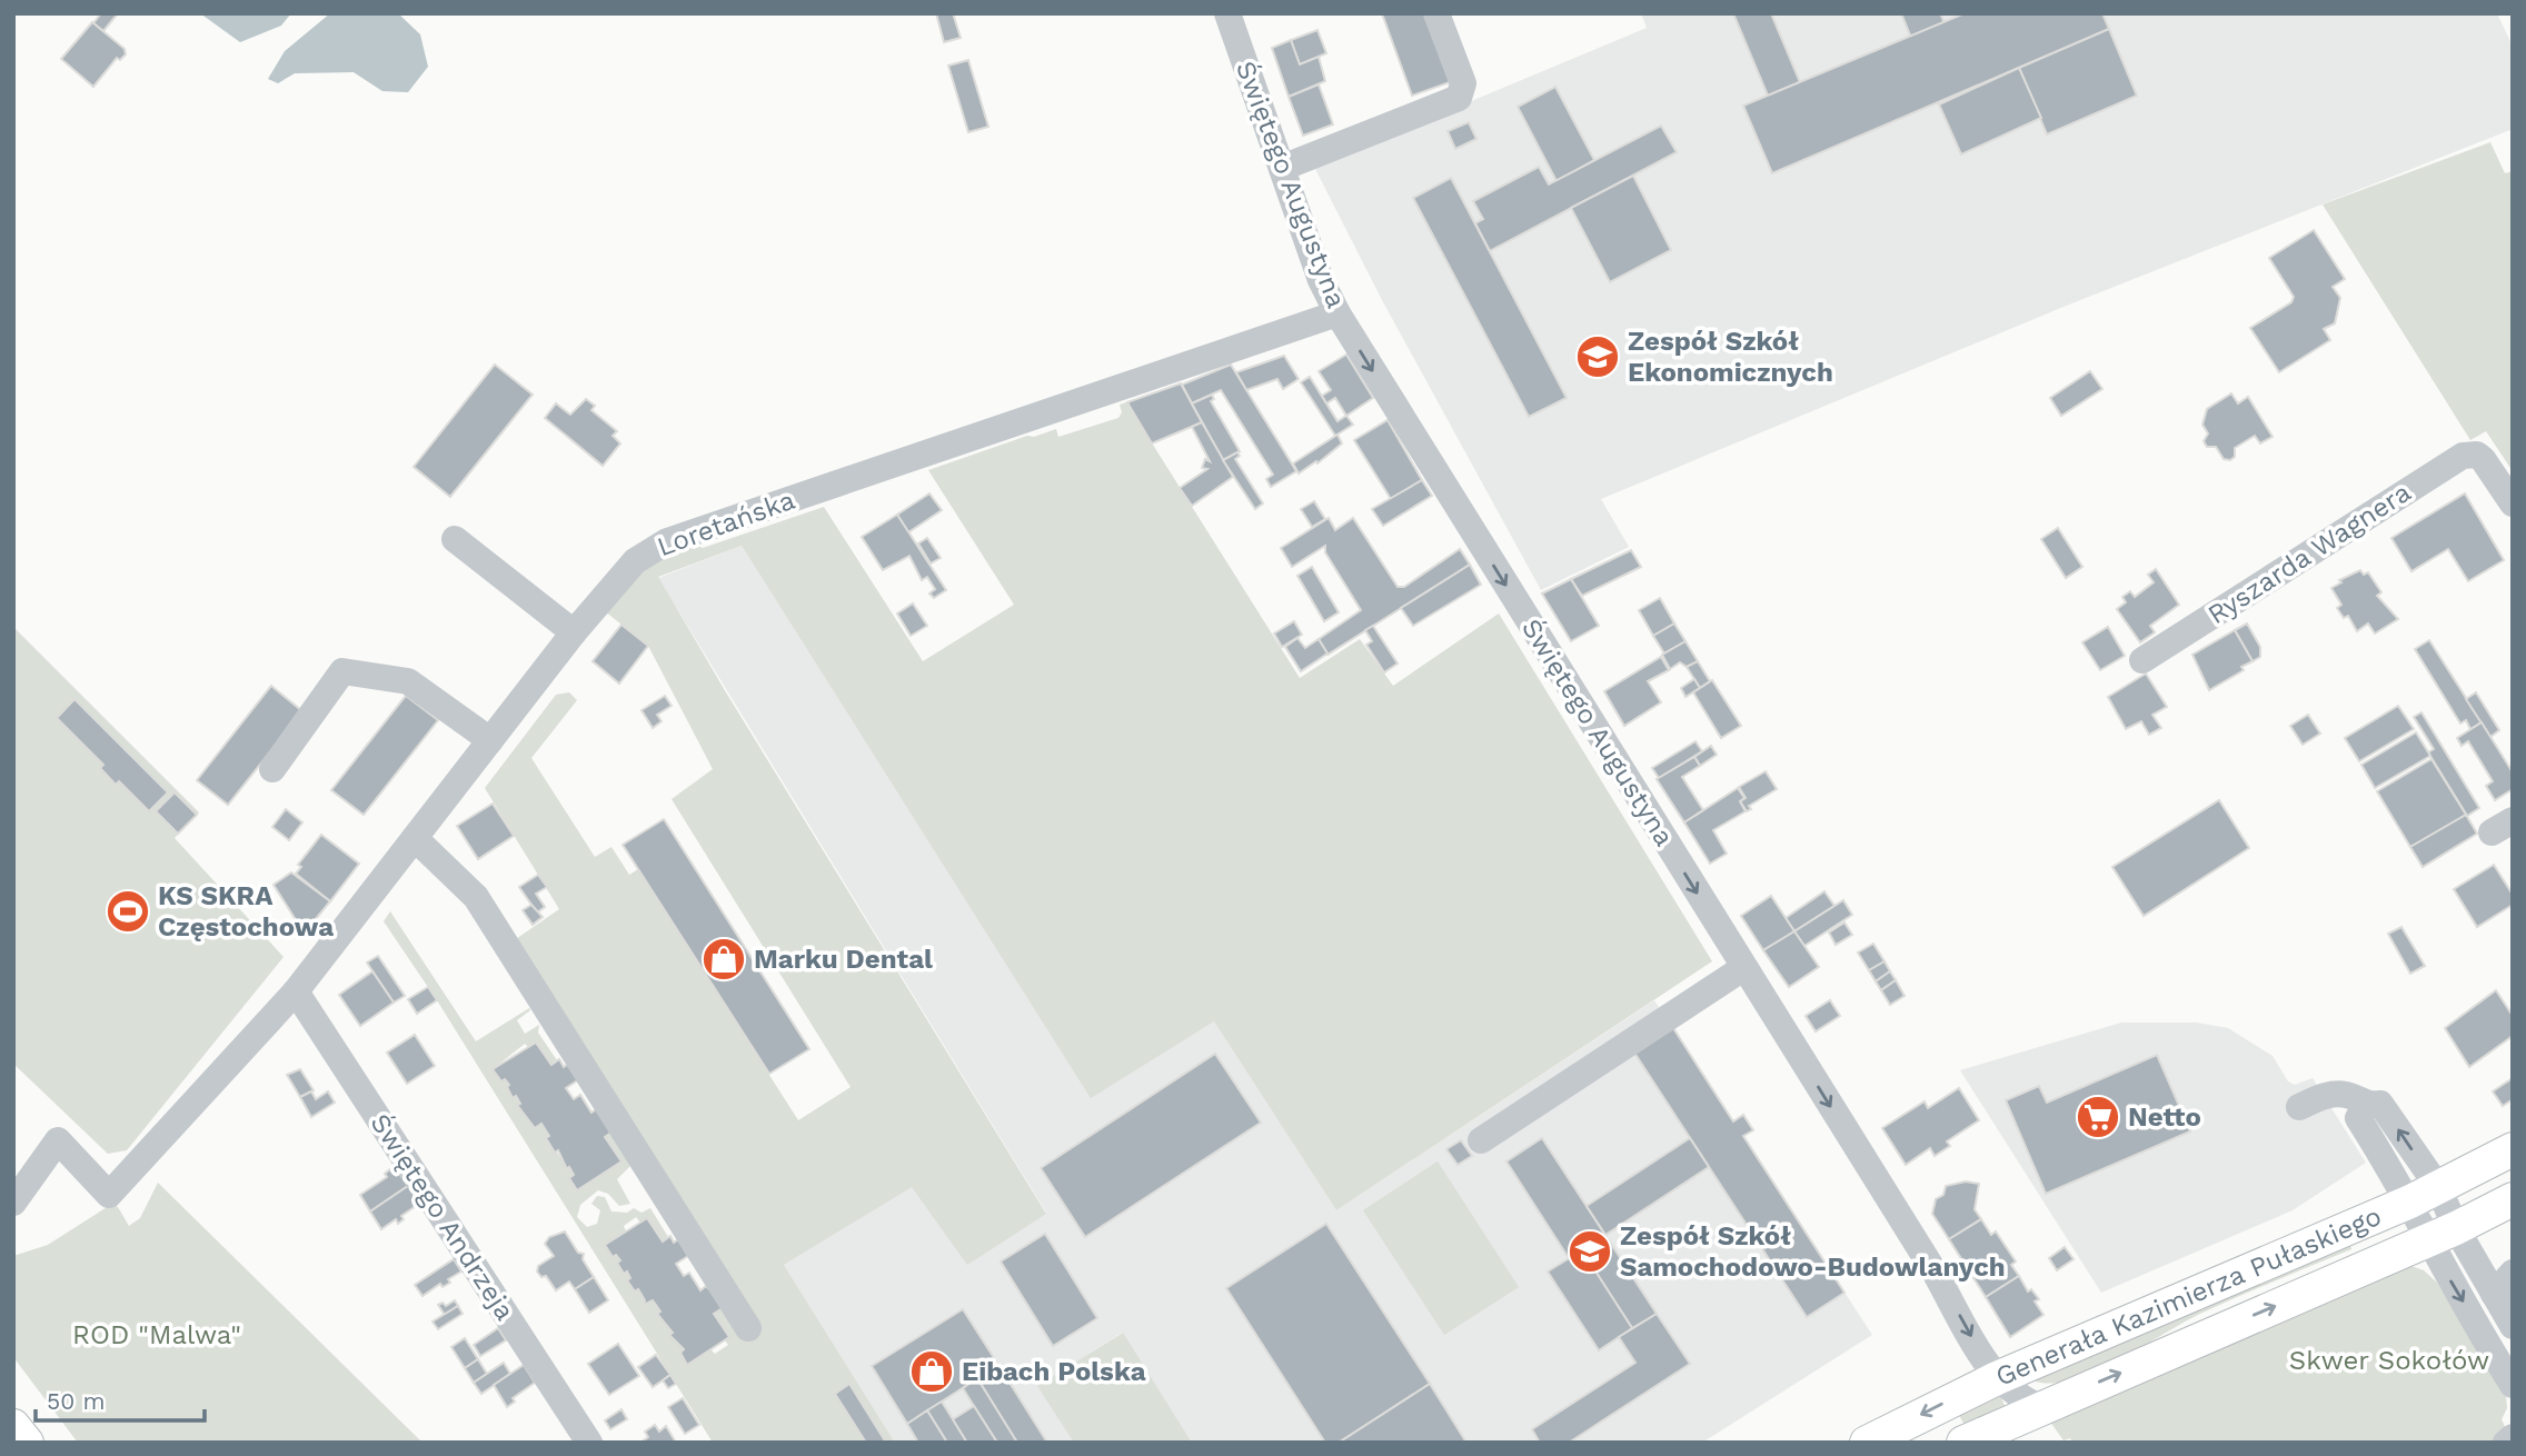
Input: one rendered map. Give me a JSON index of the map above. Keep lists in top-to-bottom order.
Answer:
{
  "streets": {
    "main road": ["Generała Kazimierza Pułaskiego"],
    "street": [
      "Świętego Augustyna",
      "Loretańska",
      "Ryszarda Wagnera",
      "Świętego Andrzeja"
    ]
  },
  "crossings": [
    ["Świętego Augustyna", "Loretańska"],
    ["Świętego Augustyna", "Generała Kazimierza Pułaskiego"],
    ["Loretańska", "Świętego Andrzeja"]
  ],
  "one_way": ["Świętego Augustyna"],
  "parks": ["ROD \"Malwa\"", "Skwer Sokołów"],
  "places": {
    "school or university": ["Zespół Szkół Ekonomicznych", "Zespół Szkół Samochodowo-Budowlanych"],
    "sports": ["KS SKRA Częstochowa"],
    "shop": ["Marku Dental", "Eibach Polska"],
    "supermarket": ["Netto"]
  },
  "scale_bar": "50 m"
}
